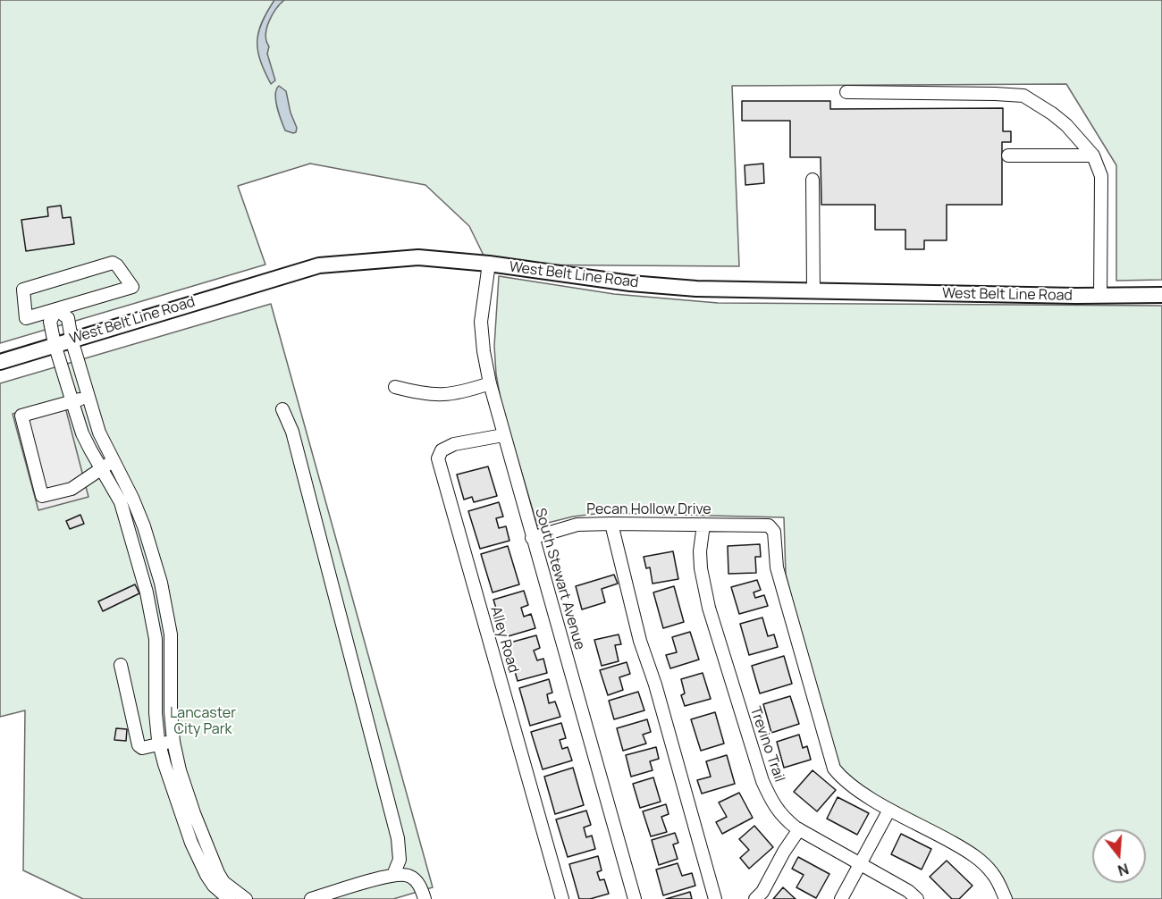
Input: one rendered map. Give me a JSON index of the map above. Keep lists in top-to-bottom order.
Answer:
{
  "streets": {
    "main road": ["West Belt Line Road"],
    "street": [
      "Pecan Hollow Drive",
      "South Stewart Avenue",
      "Alley Road",
      "Trevino Trail"
    ]
  },
  "crossings": [
    ["West Belt Line Road", "South Stewart Avenue"],
    ["Pecan Hollow Drive", "South Stewart Avenue"],
    ["Pecan Hollow Drive", "Trevino Trail"],
    ["South Stewart Avenue", "Alley Road"]
  ],
  "parks": ["Lancaster City Park"],
  "north": "bottom"
}
